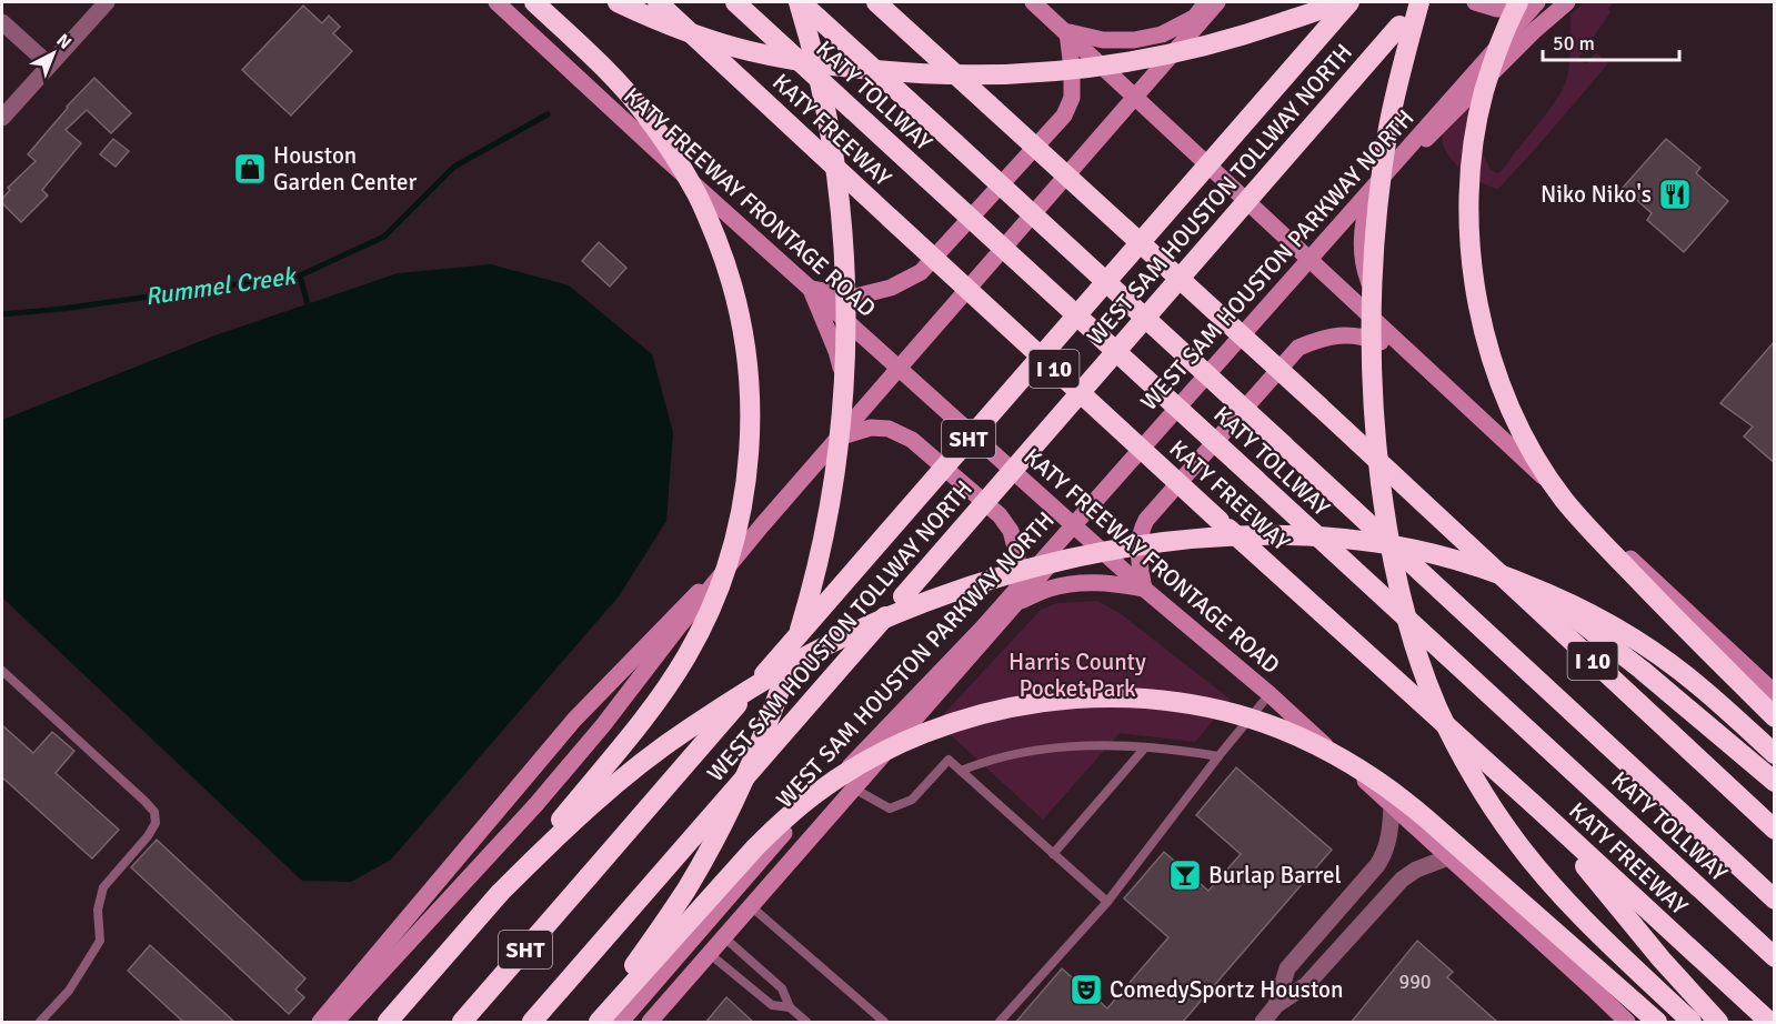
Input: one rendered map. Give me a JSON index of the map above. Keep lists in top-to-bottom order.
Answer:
{
  "streets": {
    "highway": [
      "KATY TOLLWAY",
      "KATY FREEWAY",
      "WEST SAM HOUSTON TOLLWAY NORTH",
      "I 10",
      "SHT"
    ],
    "main road": ["KATY FREEWAY FRONTAGE ROAD", "WEST SAM HOUSTON PARKWAY NORTH"]
  },
  "water": ["Rummel Creek"],
  "parks": ["Harris County Pocket Park"],
  "places": {
    "shop": ["Houston Garden Center"],
    "restaurant": ["Niko Niko's"],
    "bar": ["Burlap Barrel"],
    "theatre": ["ComedySportz Houston"]
  },
  "house_numbers": ["990"],
  "scale_bar": "50 m",
  "north": "top right"
}
